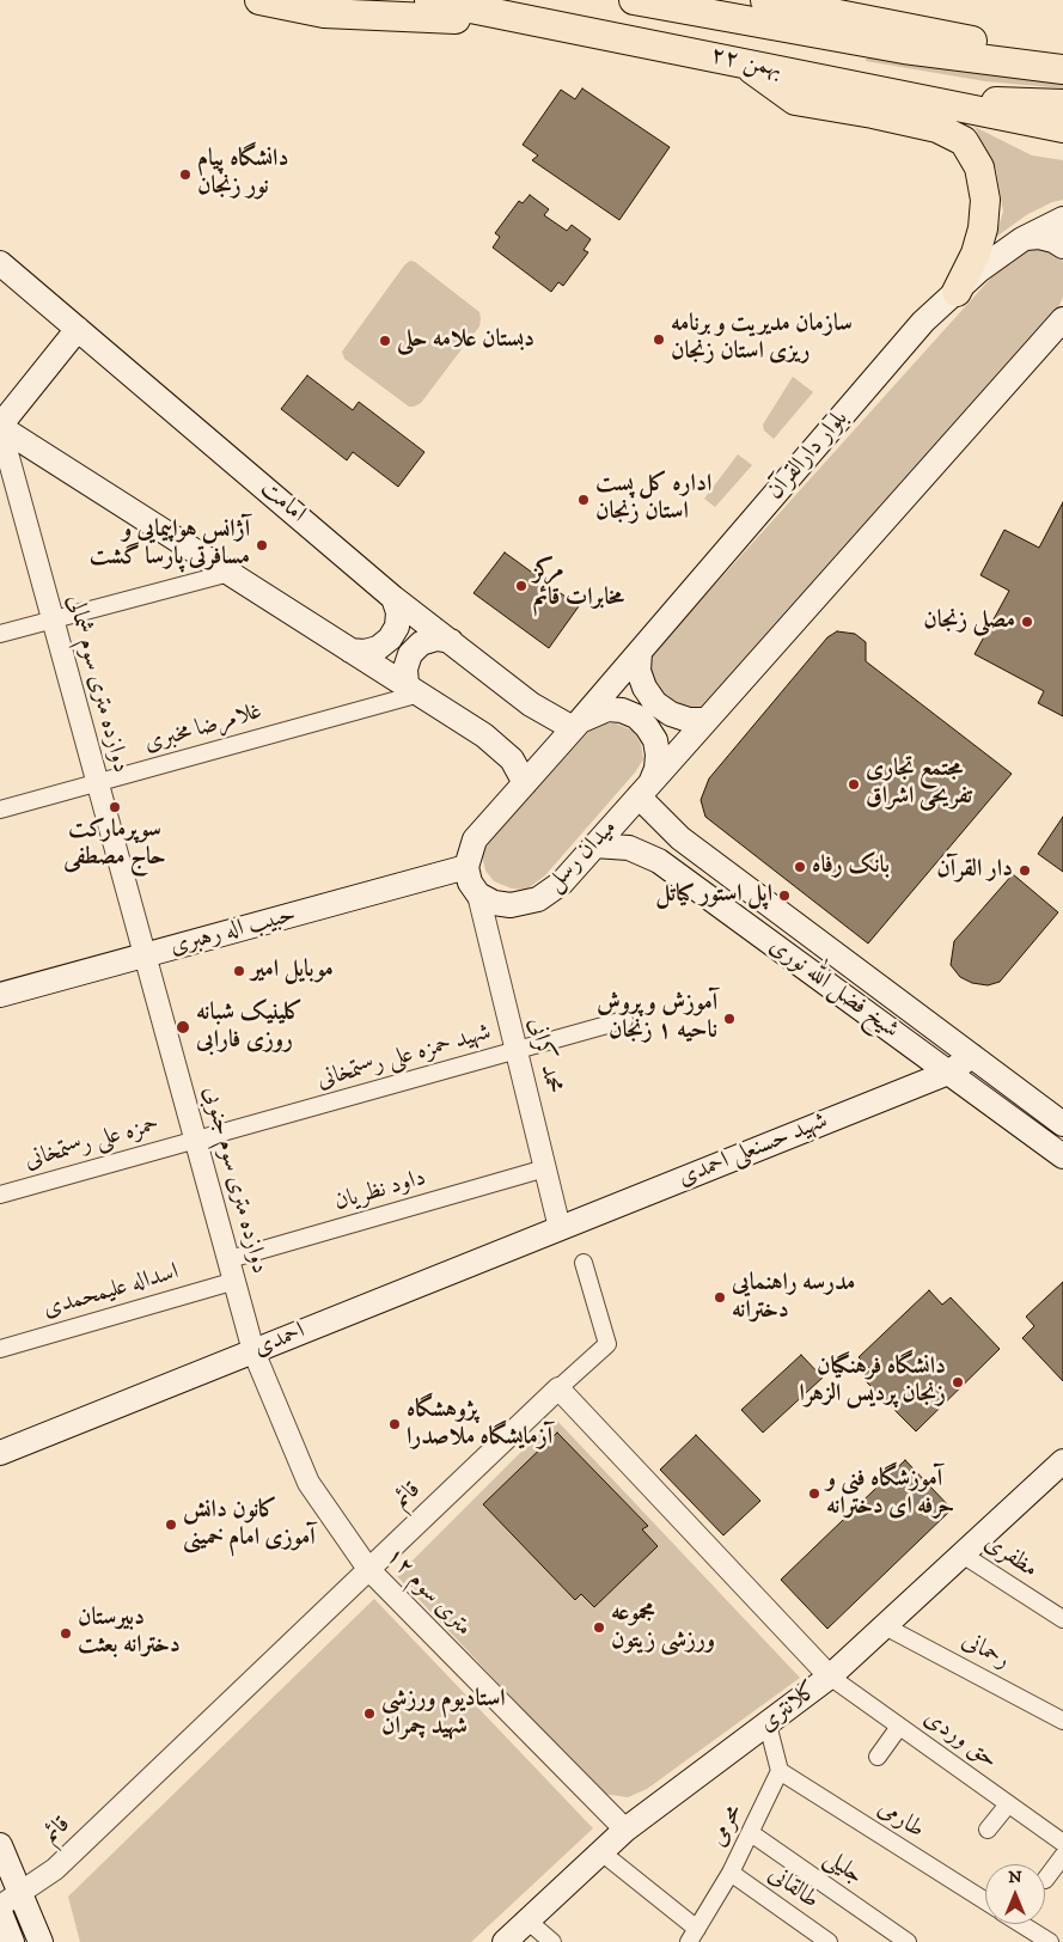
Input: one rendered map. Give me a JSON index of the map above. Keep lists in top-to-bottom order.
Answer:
{
  "streets": {
    "highway": ["۲۲ بهمن"],
    "main road": [
      "بلوار دارالقرآن",
      "امامت",
      "میدان رسل",
      "حبیب اله رهبری",
      "شیخ فضل الله نوری",
      "شهید حسنعلی احمدی",
      "احمدی",
      "کلانتری"
    ],
    "street": [
      "دوازده متری سوم شمالی",
      "غلامرضا مخبری",
      "محمد کرانی",
      "شهید حمزه علی رستمخانی",
      "حمزه علی رستمخانی",
      "دوازده متری سوم جنوبی",
      "داود نظریان",
      "اسداله علیمحمدی",
      "قائم",
      "مظفری",
      "۱۲ متری سوم",
      "رحمانی",
      "حق وردی",
      "طارمی",
      "محرمی",
      "جلیلی",
      "طالقانی"
    ]
  },
  "crossings": [
    ["بلوار دارالقرآن", "امامت"],
    ["بلوار دارالقرآن", "میدان رسل"],
    ["امامت", "میدان رسل"],
    ["دوازده متری سوم شمالی", "غلامرضا مخبری"],
    ["دوازده متری سوم شمالی", "حبیب اله رهبری"],
    ["دوازده متری سوم شمالی", "دوازده متری سوم جنوبی"],
    ["میدان رسل", "حبیب اله رهبری"],
    ["میدان رسل", "شیخ فضل الله نوری"],
    ["میدان رسل", "محمد کرانی"],
    ["حبیب اله رهبری", "دوازده متری سوم جنوبی"],
    ["شیخ فضل الله نوری", "شهید حسنعلی احمدی"],
    ["محمد کرانی", "شهید حمزه علی رستمخانی"],
    ["محمد کرانی", "شهید حسنعلی احمدی"],
    ["محمد کرانی", "داود نظریان"],
    ["محمد کرانی", "احمدی"],
    ["شهید حمزه علی رستمخانی", "حمزه علی رستمخانی"],
    ["شهید حمزه علی رستمخانی", "دوازده متری سوم جنوبی"],
    ["حمزه علی رستمخانی", "دوازده متری سوم جنوبی"],
    ["شهید حسنعلی احمدی", "احمدی"],
    ["دوازده متری سوم جنوبی", "داود نظریان"],
    ["دوازده متری سوم جنوبی", "اسداله علیمحمدی"],
    ["دوازده متری سوم جنوبی", "احمدی"],
    ["دوازده متری سوم جنوبی", "۱۲ متری سوم"],
    ["احمدی", "۱۲ متری سوم"],
    ["قائم", "۱۲ متری سوم"],
    ["مظفری", "کلانتری"],
    ["۱۲ متری سوم", "کلانتری"],
    ["رحمانی", "کلانتری"],
    ["کلانتری", "حق وردی"],
    ["طارمی", "محرمی"],
    ["محرمی", "جلیلی"],
    ["محرمی", "طالقانی"]
  ],
  "places": [
    "دانشگاه پیام نور زنجان",
    "سازمان مدیریت و برنامه ریزی استان زنجان",
    "دبستان علامه حلی",
    "اداره کل پست استان زنجان",
    "آژانس هواپیمایی و مسافرتی پارسا گشت",
    "مرکز مخابرات قائم",
    "مصلی زنجان",
    "مجتمع تجاری تفریحی اشراق",
    "سوپرمارکت حاج مصطفی",
    "بانک رفاه",
    "دار القرآن",
    "اپل استور کیاتل",
    "موبایل امیر",
    "آموزش و پروش ناحیه ۱ زنجان",
    "کلینیک شبانه روزی فارابی",
    "مدرسه راهنمایی دخترانه",
    "دانشگاه فرهنگیان زنجان پردیس الزهرا",
    "پژوهشگاه آزمایشگاه ملاصدرا",
    "آموزشگاه فنی و حرفه ای دخترانه",
    "کانون دانش آموزی امام خمینی",
    "مجموعه ورزشی زیتون",
    "دبیرستان دخترانه بعثت",
    "استادیوم ورزشی شهید چمران"
  ],
  "north": "top"
}
